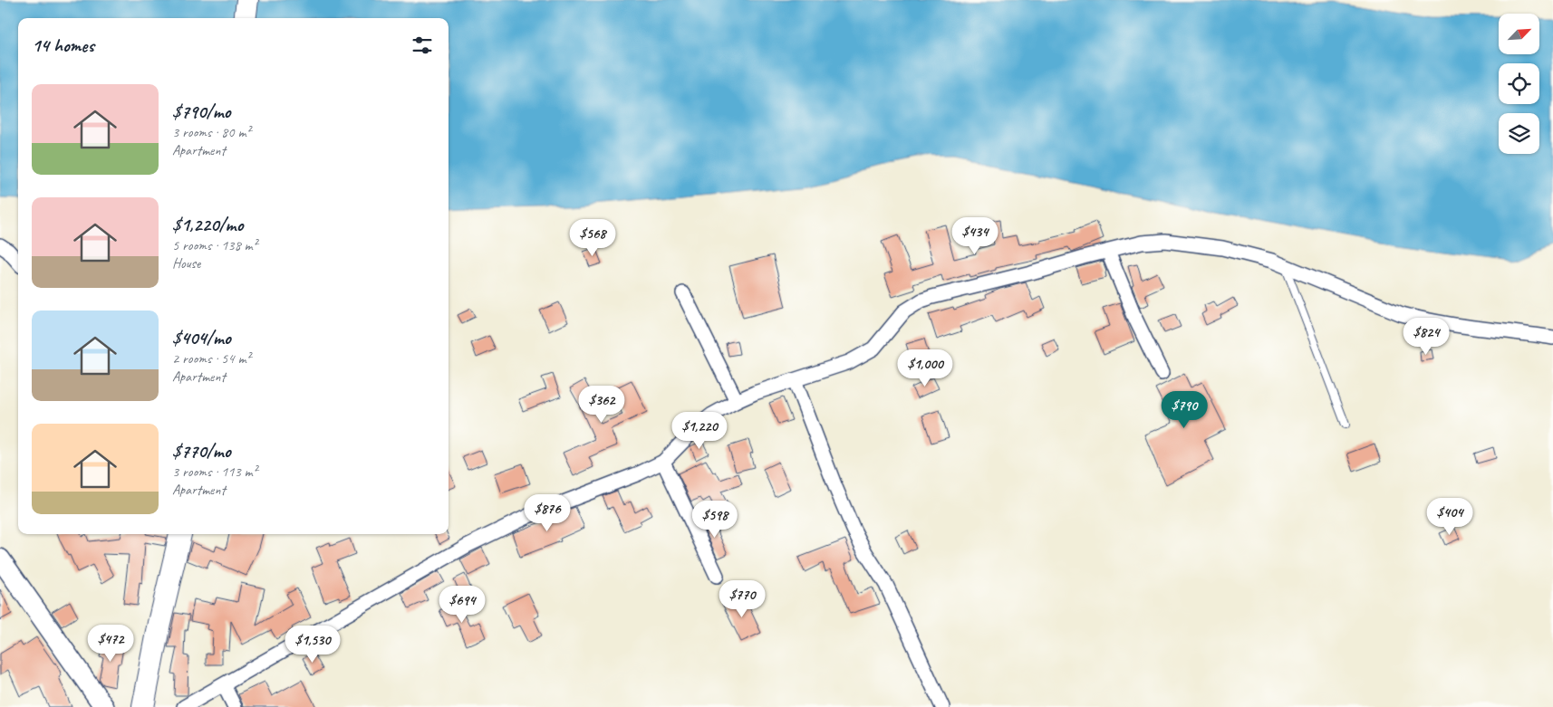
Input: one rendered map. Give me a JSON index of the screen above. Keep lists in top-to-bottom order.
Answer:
{
  "north": "top right",
  "page": {
    "heading": "14 homes",
    "list": [
      {
        "name": "$790/mo",
        "note": "3 rooms · 80 m² · Apartment"
      },
      {
        "name": "$1,220/mo",
        "note": "5 rooms · 138 m² · House"
      },
      {
        "name": "$404/mo",
        "note": "2 rooms · 54 m² · Apartment"
      },
      {
        "name": "$770/mo",
        "note": "3 rooms · 113 m² · Apartment"
      }
    ],
    "price": [
      "$434",
      "$568",
      "$824",
      "$1,000",
      "$362",
      "$790",
      "$1,220",
      "$876",
      "$404",
      "$598",
      "$770",
      "$694",
      "$472",
      "$1,530"
    ]
  }
}
